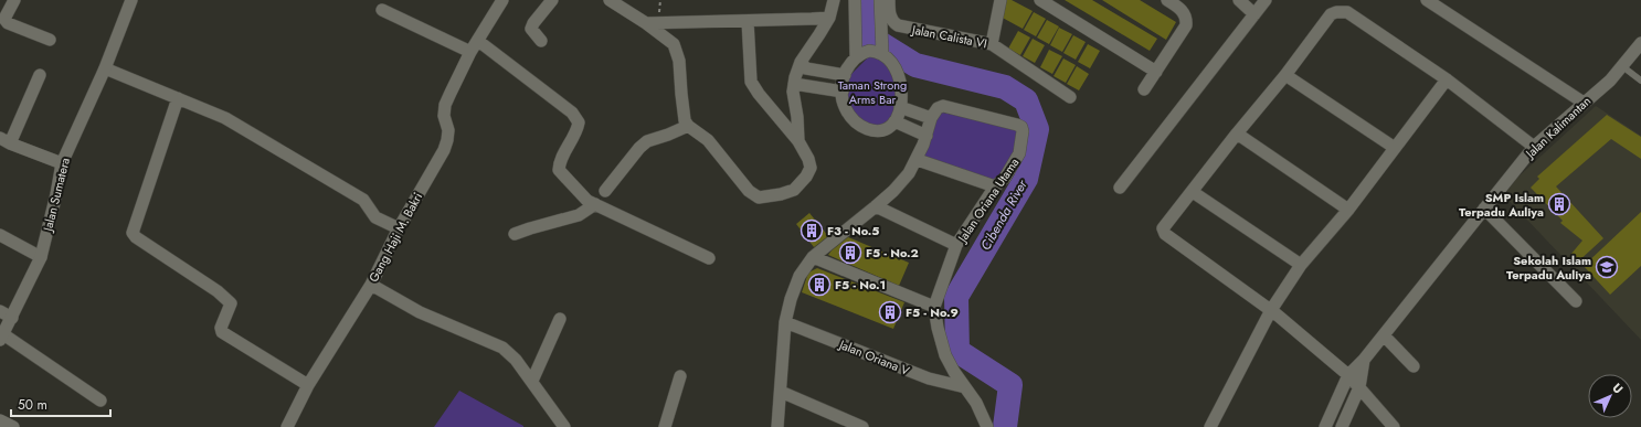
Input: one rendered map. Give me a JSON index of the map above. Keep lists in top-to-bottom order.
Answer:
{
  "streets": {
    "street": [
      "Jalan Calista VI",
      "Jalan Kalimantan",
      "Jalan Sumatera",
      "Jalan Oriana Utama",
      "Gang Haji M. Bakri",
      "Jalan Oriana V"
    ]
  },
  "crossings": [
    ["Jalan Oriana Utama", "Jalan Oriana V"]
  ],
  "water": ["Cibenda River"],
  "parks": ["Taman Strong Arms Bar"],
  "places": {
    "building": [
      "SMP Islam Terpadu Auliya",
      "F3 - No.5",
      "F5 - No.2",
      "F5 - No.1",
      "F5 - No.9"
    ],
    "school or university": ["Sekolah Islam Terpadu Auliya"]
  },
  "scale_bar": "50 m",
  "north": "top right"
}
